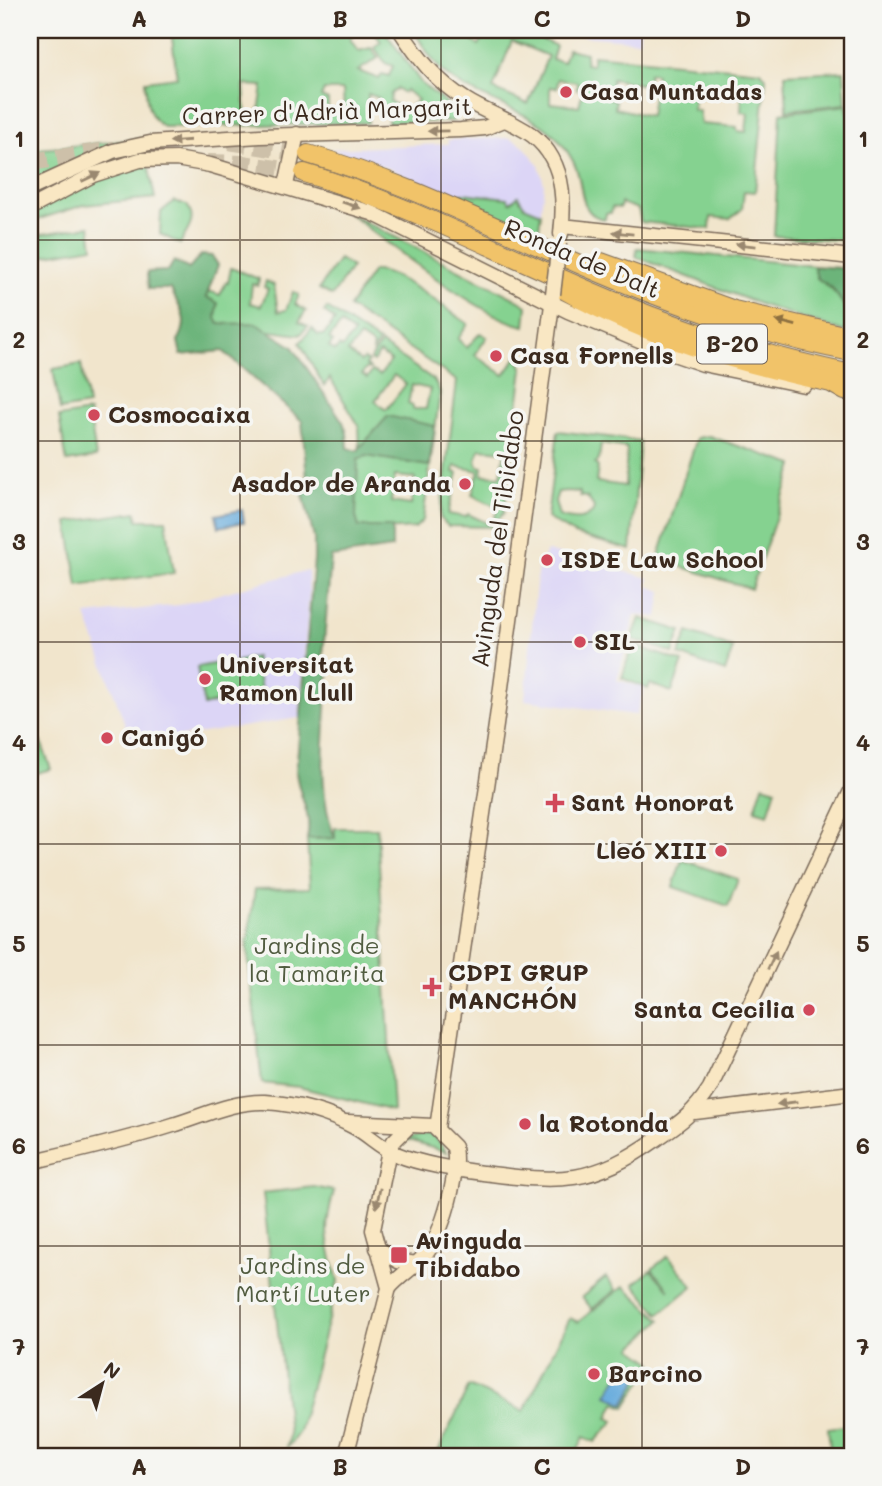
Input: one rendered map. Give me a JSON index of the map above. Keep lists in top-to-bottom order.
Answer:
{
  "streets": {
    "highway": ["Ronda de Dalt", "B-20"],
    "street": ["Carrer d'Adrià Margarit", "Avinguda del Tibidabo"]
  },
  "crossings": [
    ["Carrer d'Adrià Margarit", "Avinguda del Tibidabo"]
  ],
  "parks": ["Jardins de la Tamarita", "Jardins de Martí Luter"],
  "places": {
    "other": [
      "Casa Muntadas",
      "Casa Fornells",
      "Cosmocaixa",
      "Asador de Aranda",
      "ISDE Law School",
      "SIL",
      "Universitat Ramon Llull",
      "Canigó",
      "Lleó XIII",
      "Santa Cecilia",
      "la Rotonda",
      "Barcino"
    ],
    "health": ["Sant Honorat", "CDPI GRUP MANCHÓN"],
    "transit": ["Avinguda Tibidabo"]
  },
  "north": "top right",
  "grid": {
    "columns": [
      "A",
      "B",
      "C",
      "D"
    ],
    "rows": [
      "1",
      "2",
      "3",
      "4",
      "5",
      "6",
      "7"
    ]
  }
}
